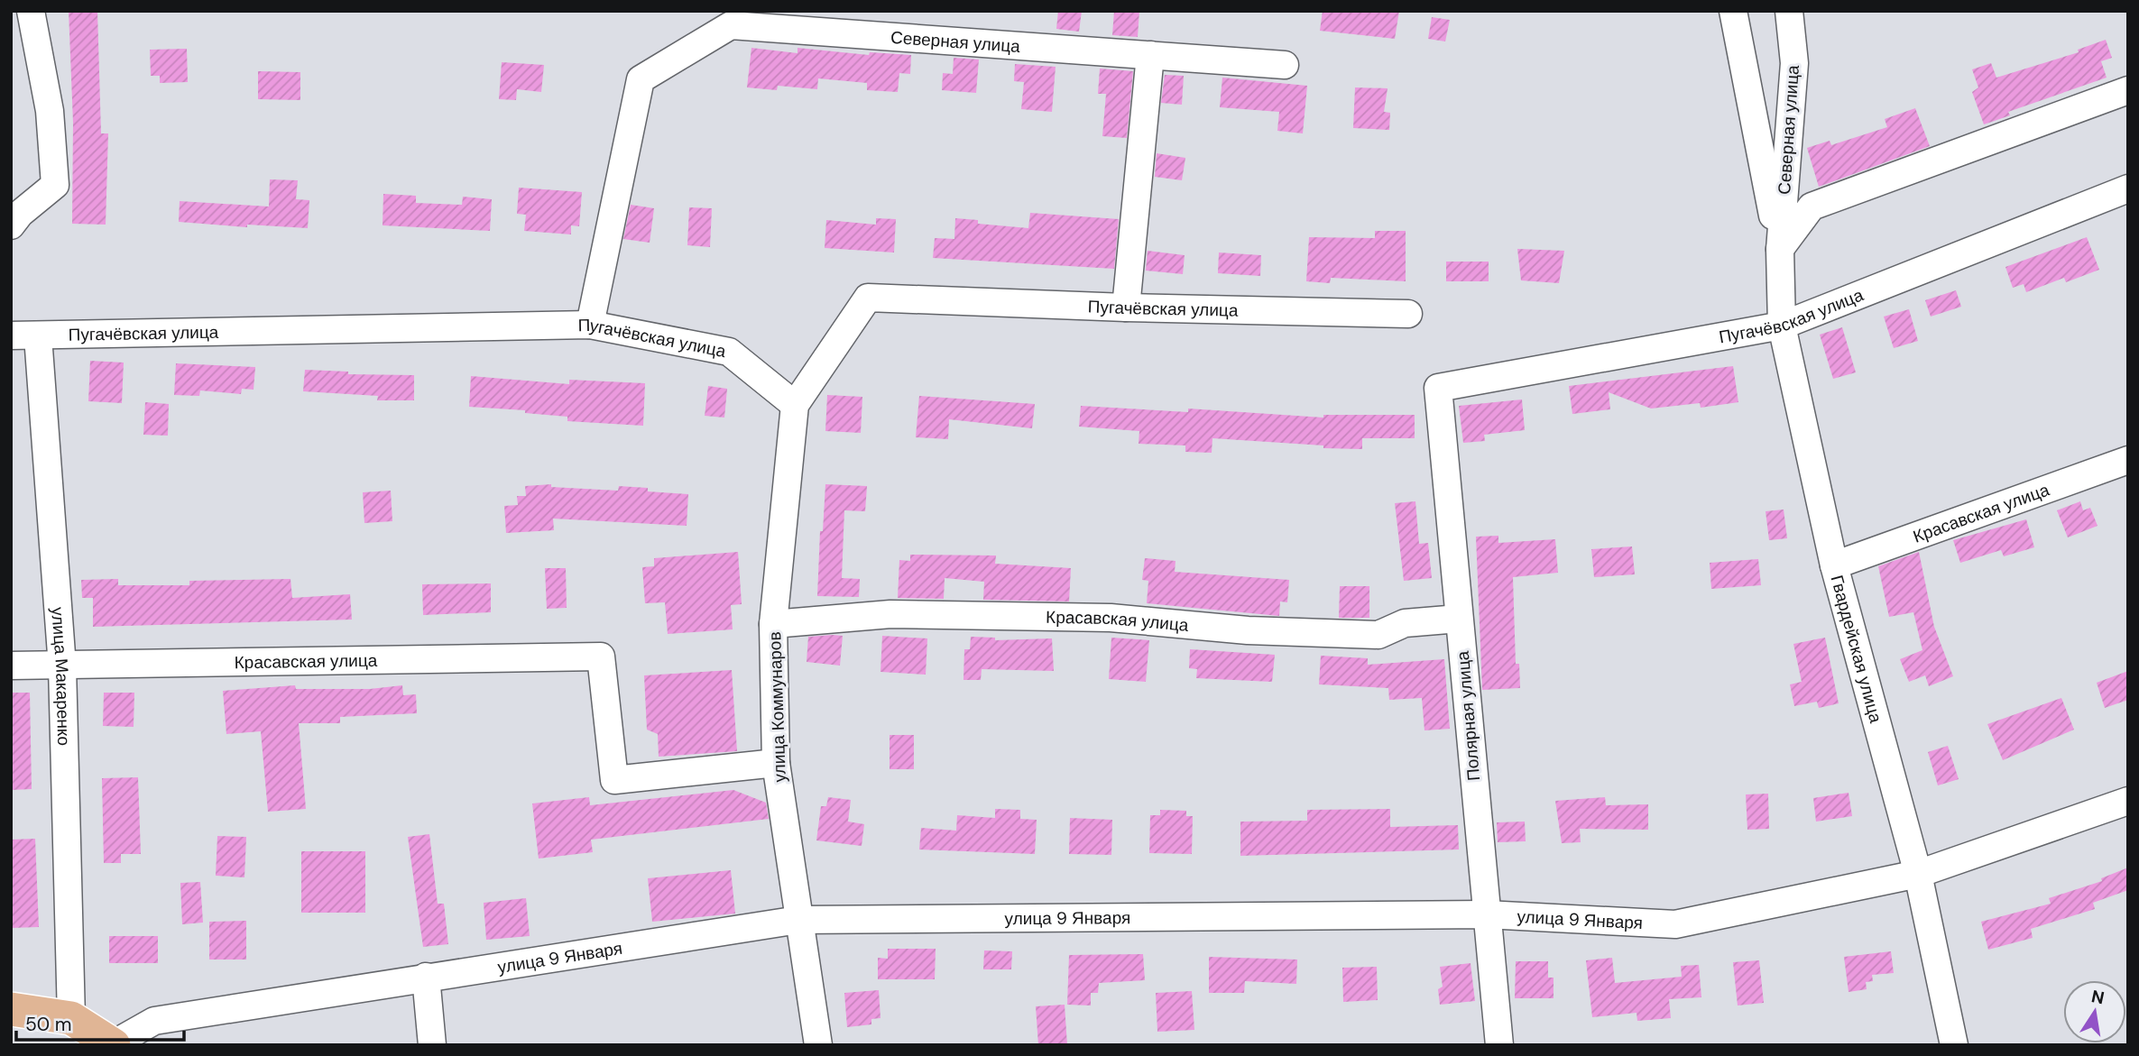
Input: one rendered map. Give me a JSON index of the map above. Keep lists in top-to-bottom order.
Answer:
{
  "streets": {
    "main road": ["улица 9 Января"],
    "street": [
      "Северная улица",
      "Пугачёвская улица",
      "Красавская улица",
      "Гвардейская улица",
      "улица Макаренко",
      "улица Коммунаров",
      "Полярная улица"
    ]
  },
  "crossings": [
    ["Северная улица", "Пугачёвская улица"],
    ["Северная улица", "Гвардейская улица"],
    ["Пугачёвская улица", "Гвардейская улица"],
    ["Пугачёвская улица", "улица Макаренко"],
    ["Пугачёвская улица", "улица Коммунаров"],
    ["Пугачёвская улица", "Полярная улица"],
    ["Красавская улица", "Гвардейская улица"],
    ["Красавская улица", "улица Макаренко"],
    ["Красавская улица", "улица Коммунаров"],
    ["Красавская улица", "Полярная улица"],
    ["Гвардейская улица", "улица 9 Января"],
    ["улица Макаренко", "улица 9 Января"],
    ["улица Коммунаров", "улица 9 Января"],
    ["Полярная улица", "улица 9 Января"]
  ],
  "scale_bar": "50 m",
  "north": "top"
}
